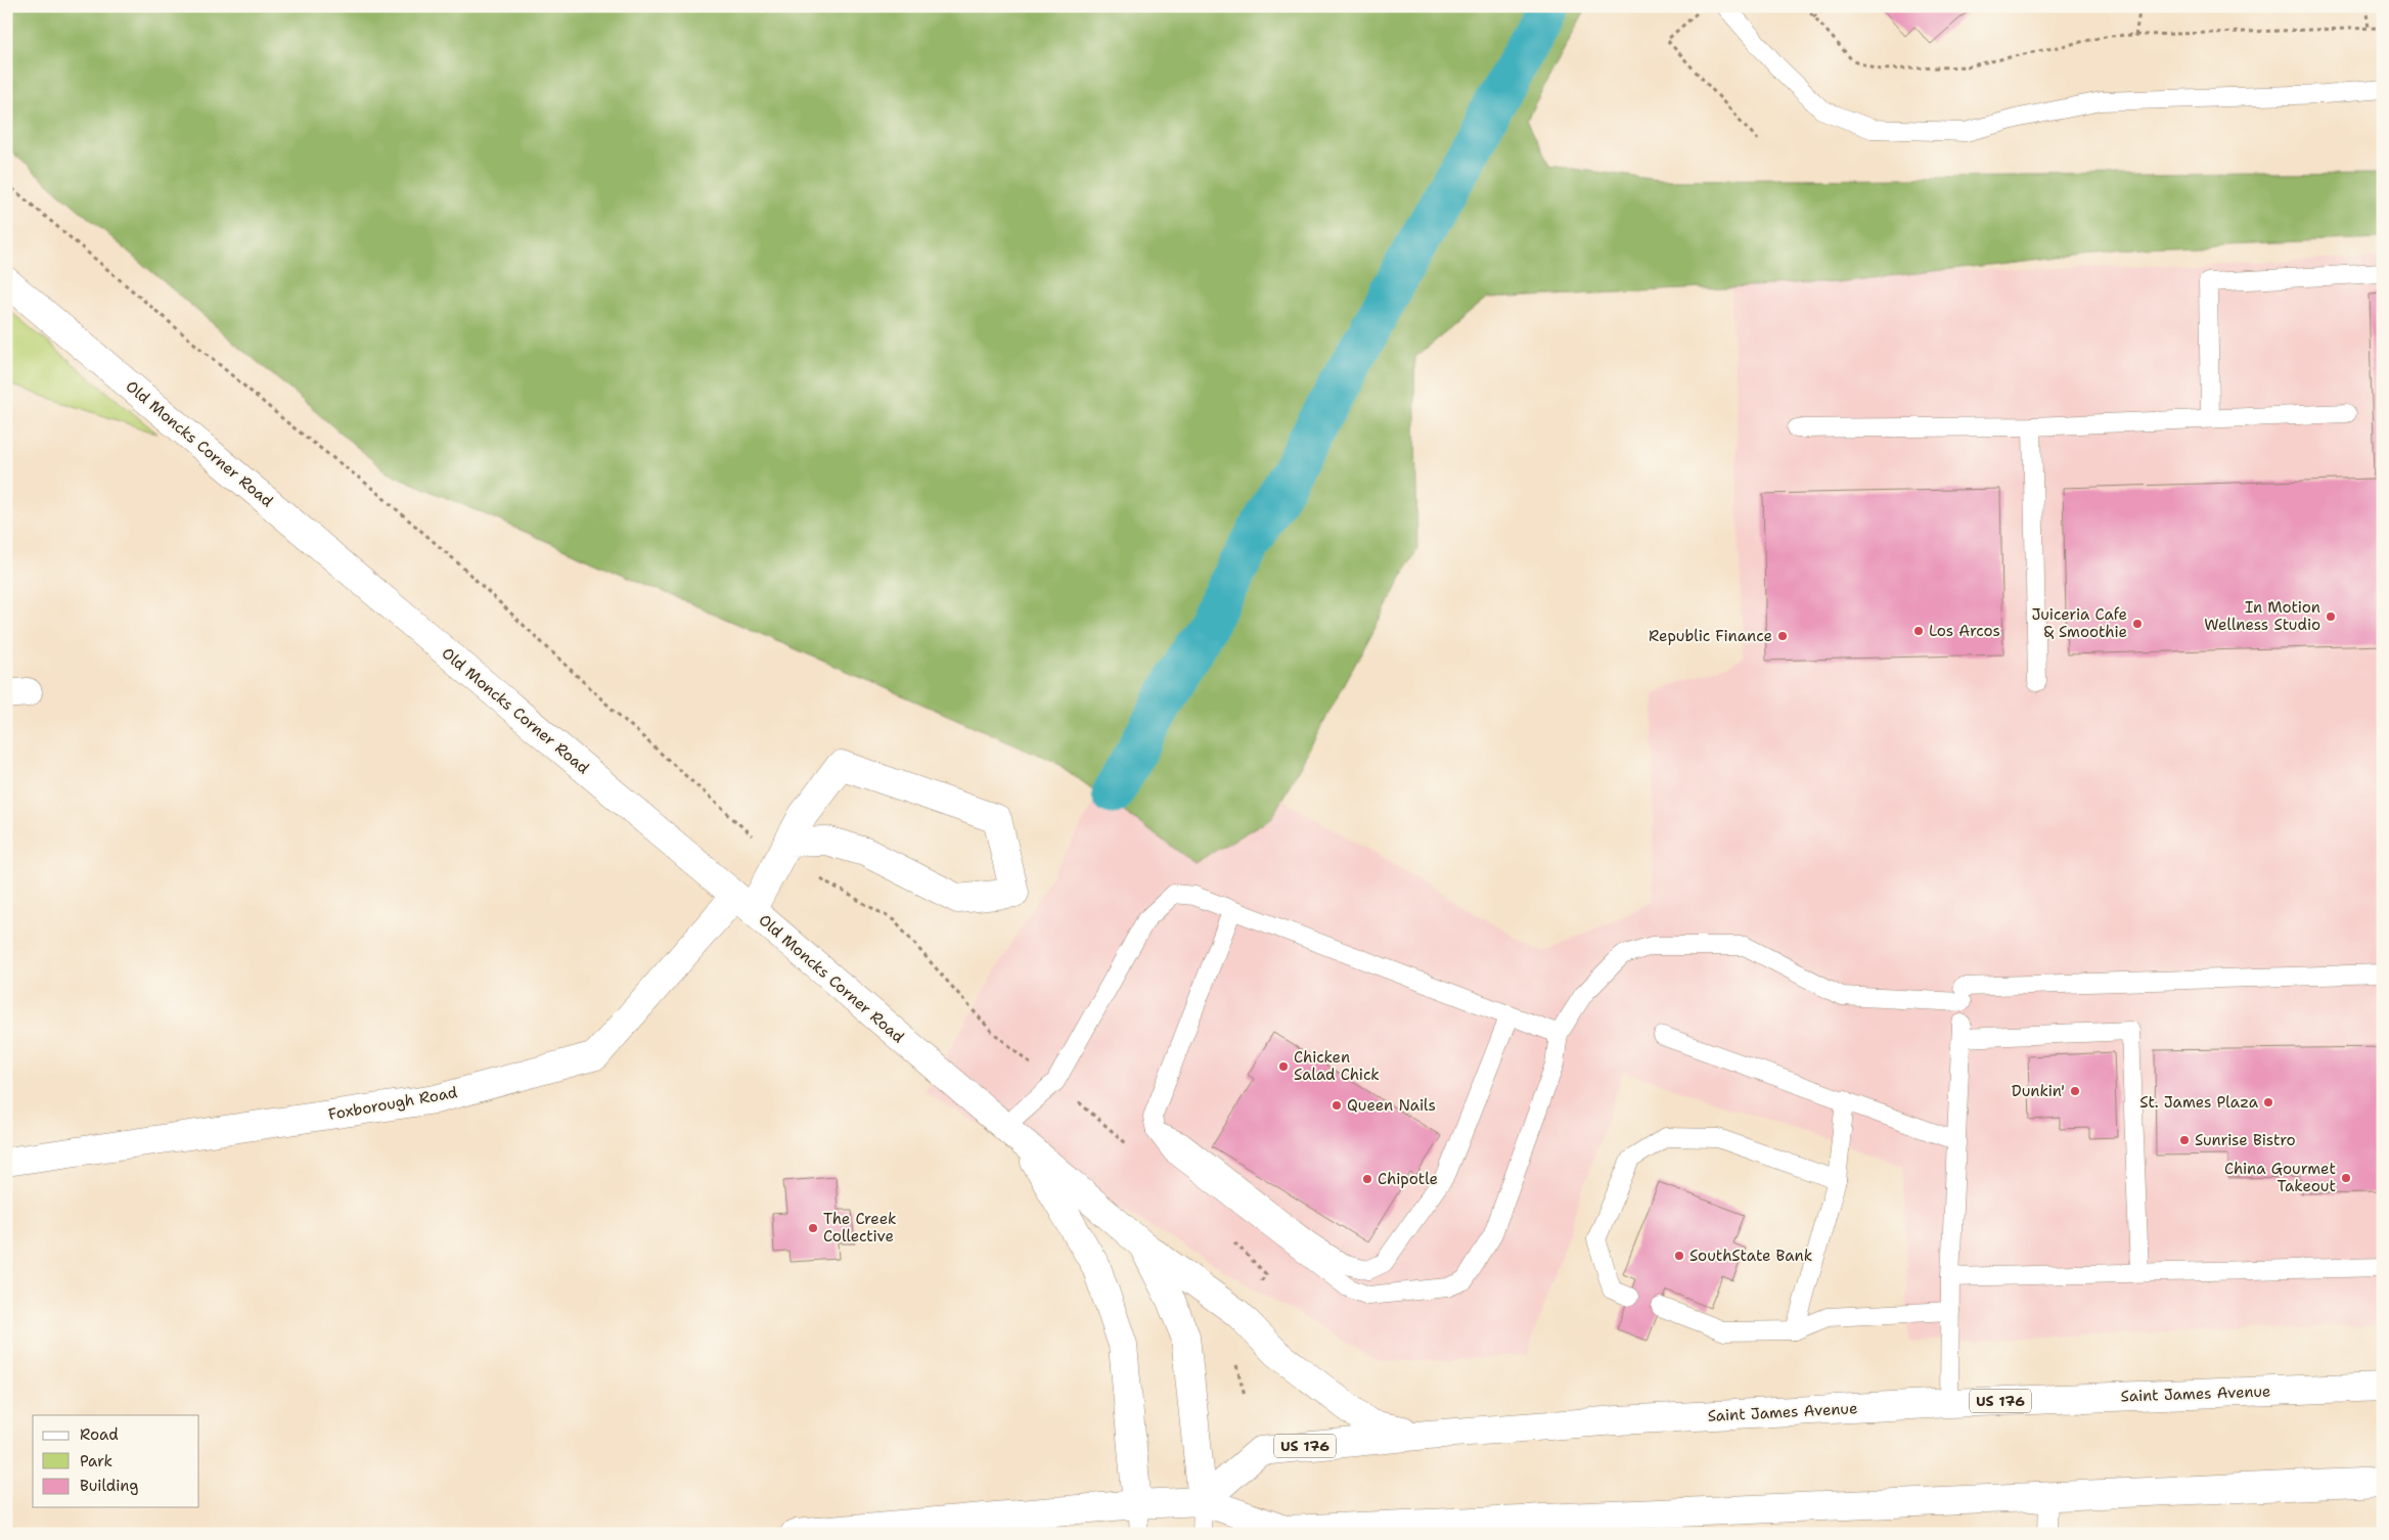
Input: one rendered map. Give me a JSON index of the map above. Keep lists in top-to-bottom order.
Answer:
{
  "streets": {
    "street": [
      "Old Moncks Corner Road",
      "Foxborough Road",
      "Saint James Avenue",
      "US 176"
    ]
  },
  "crossings": [
    ["Old Moncks Corner Road", "Foxborough Road"],
    ["Old Moncks Corner Road", "Saint James Avenue"]
  ],
  "places": [
    "In Motion Wellness Studio",
    "Juiceria Cafe & Smoothie",
    "Los Arcos",
    "Republic Finance",
    "Chicken Salad Chick",
    "Dunkin'",
    "St. James Plaza",
    "Queen Nails",
    "Sunrise Bistro",
    "China Gourmet Takeout",
    "Chipotle",
    "The Creek Collective",
    "SouthState Bank"
  ],
  "legend": ["Road", "Park", "Building"]
}
